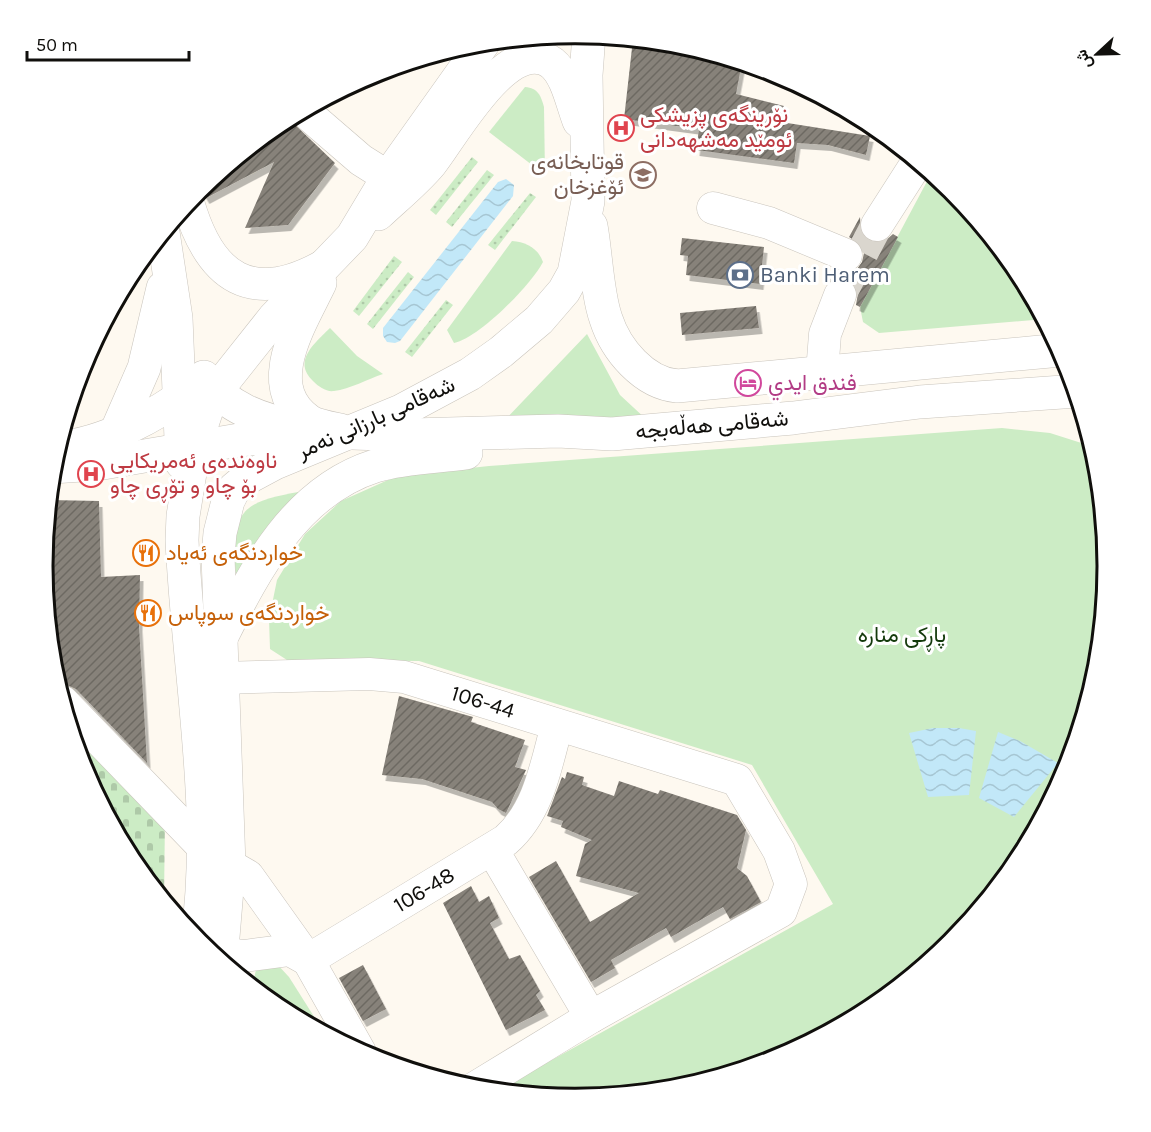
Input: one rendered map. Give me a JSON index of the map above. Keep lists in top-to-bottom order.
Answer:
{
  "streets": {
    "main road": ["شەقامی بارزانی نەمر", "شەقامی هەڵەبجە"],
    "street": ["106-44", "106-48"]
  },
  "crossings": [
    ["شەقامی بارزانی نەمر", "شەقامی هەڵەبجە"],
    ["شەقامی بارزانی نەمر", "106-44"],
    ["106-44", "106-48"]
  ],
  "parks": ["پاڕکی منارە"],
  "places": {
    "hospital": ["نۆرینگەی پزیشکی ئومێد مەشهەدانی", "ناوەندەی ئەمریکایی بۆ چاو و تۆڕی چاو"],
    "school or university": ["قوتابخانەی ئۆغزخان"],
    "bank": ["Banki Harem"],
    "hotel": ["فندق ايدي"],
    "restaurant": ["خواردنگەی ئەیاد", "خواردنگەی سوپاس"]
  },
  "scale_bar": "50 m",
  "north": "left"
}
